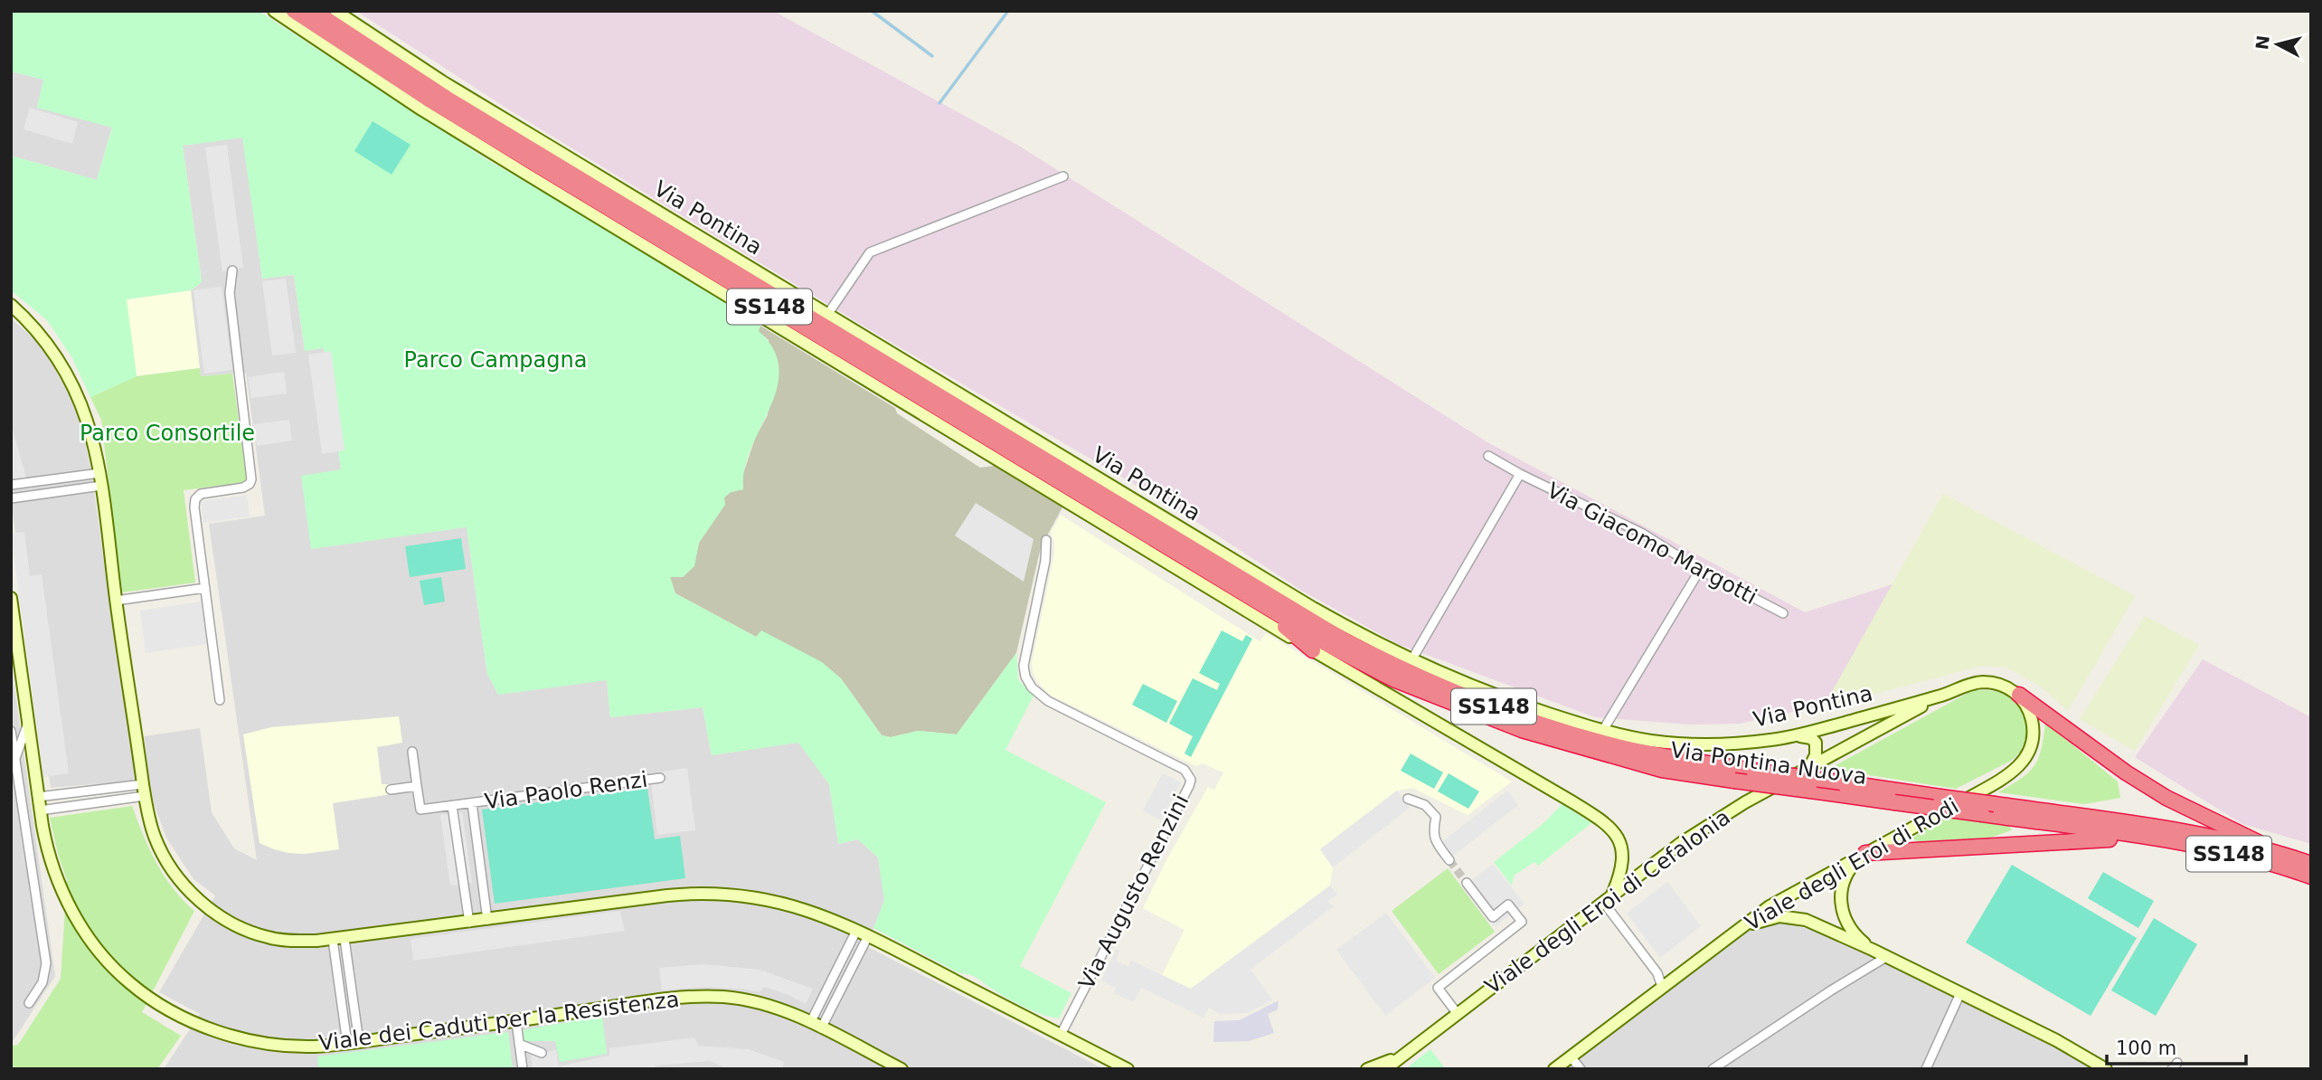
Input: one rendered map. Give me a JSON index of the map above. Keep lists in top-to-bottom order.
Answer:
{
  "streets": {
    "highway": ["Via Pontina", "SS148", "Via Pontina Nuova"],
    "street": [
      "Via Giacomo Margotti",
      "Via Paolo Renzi",
      "Viale degli Eroi di Rodi",
      "Via Augusto Renzini",
      "Viale degli Eroi di Cefalonia",
      "Viale dei Caduti per la Resistenza"
    ]
  },
  "crossings": [
    ["Via Pontina", "Via Pontina Nuova"],
    ["Via Pontina", "Viale degli Eroi di Rodi"],
    ["Via Pontina", "Viale degli Eroi di Cefalonia"]
  ],
  "parks": ["Parco Campagna", "Parco Consortile"],
  "scale_bar": "100 m",
  "north": "left"
}
